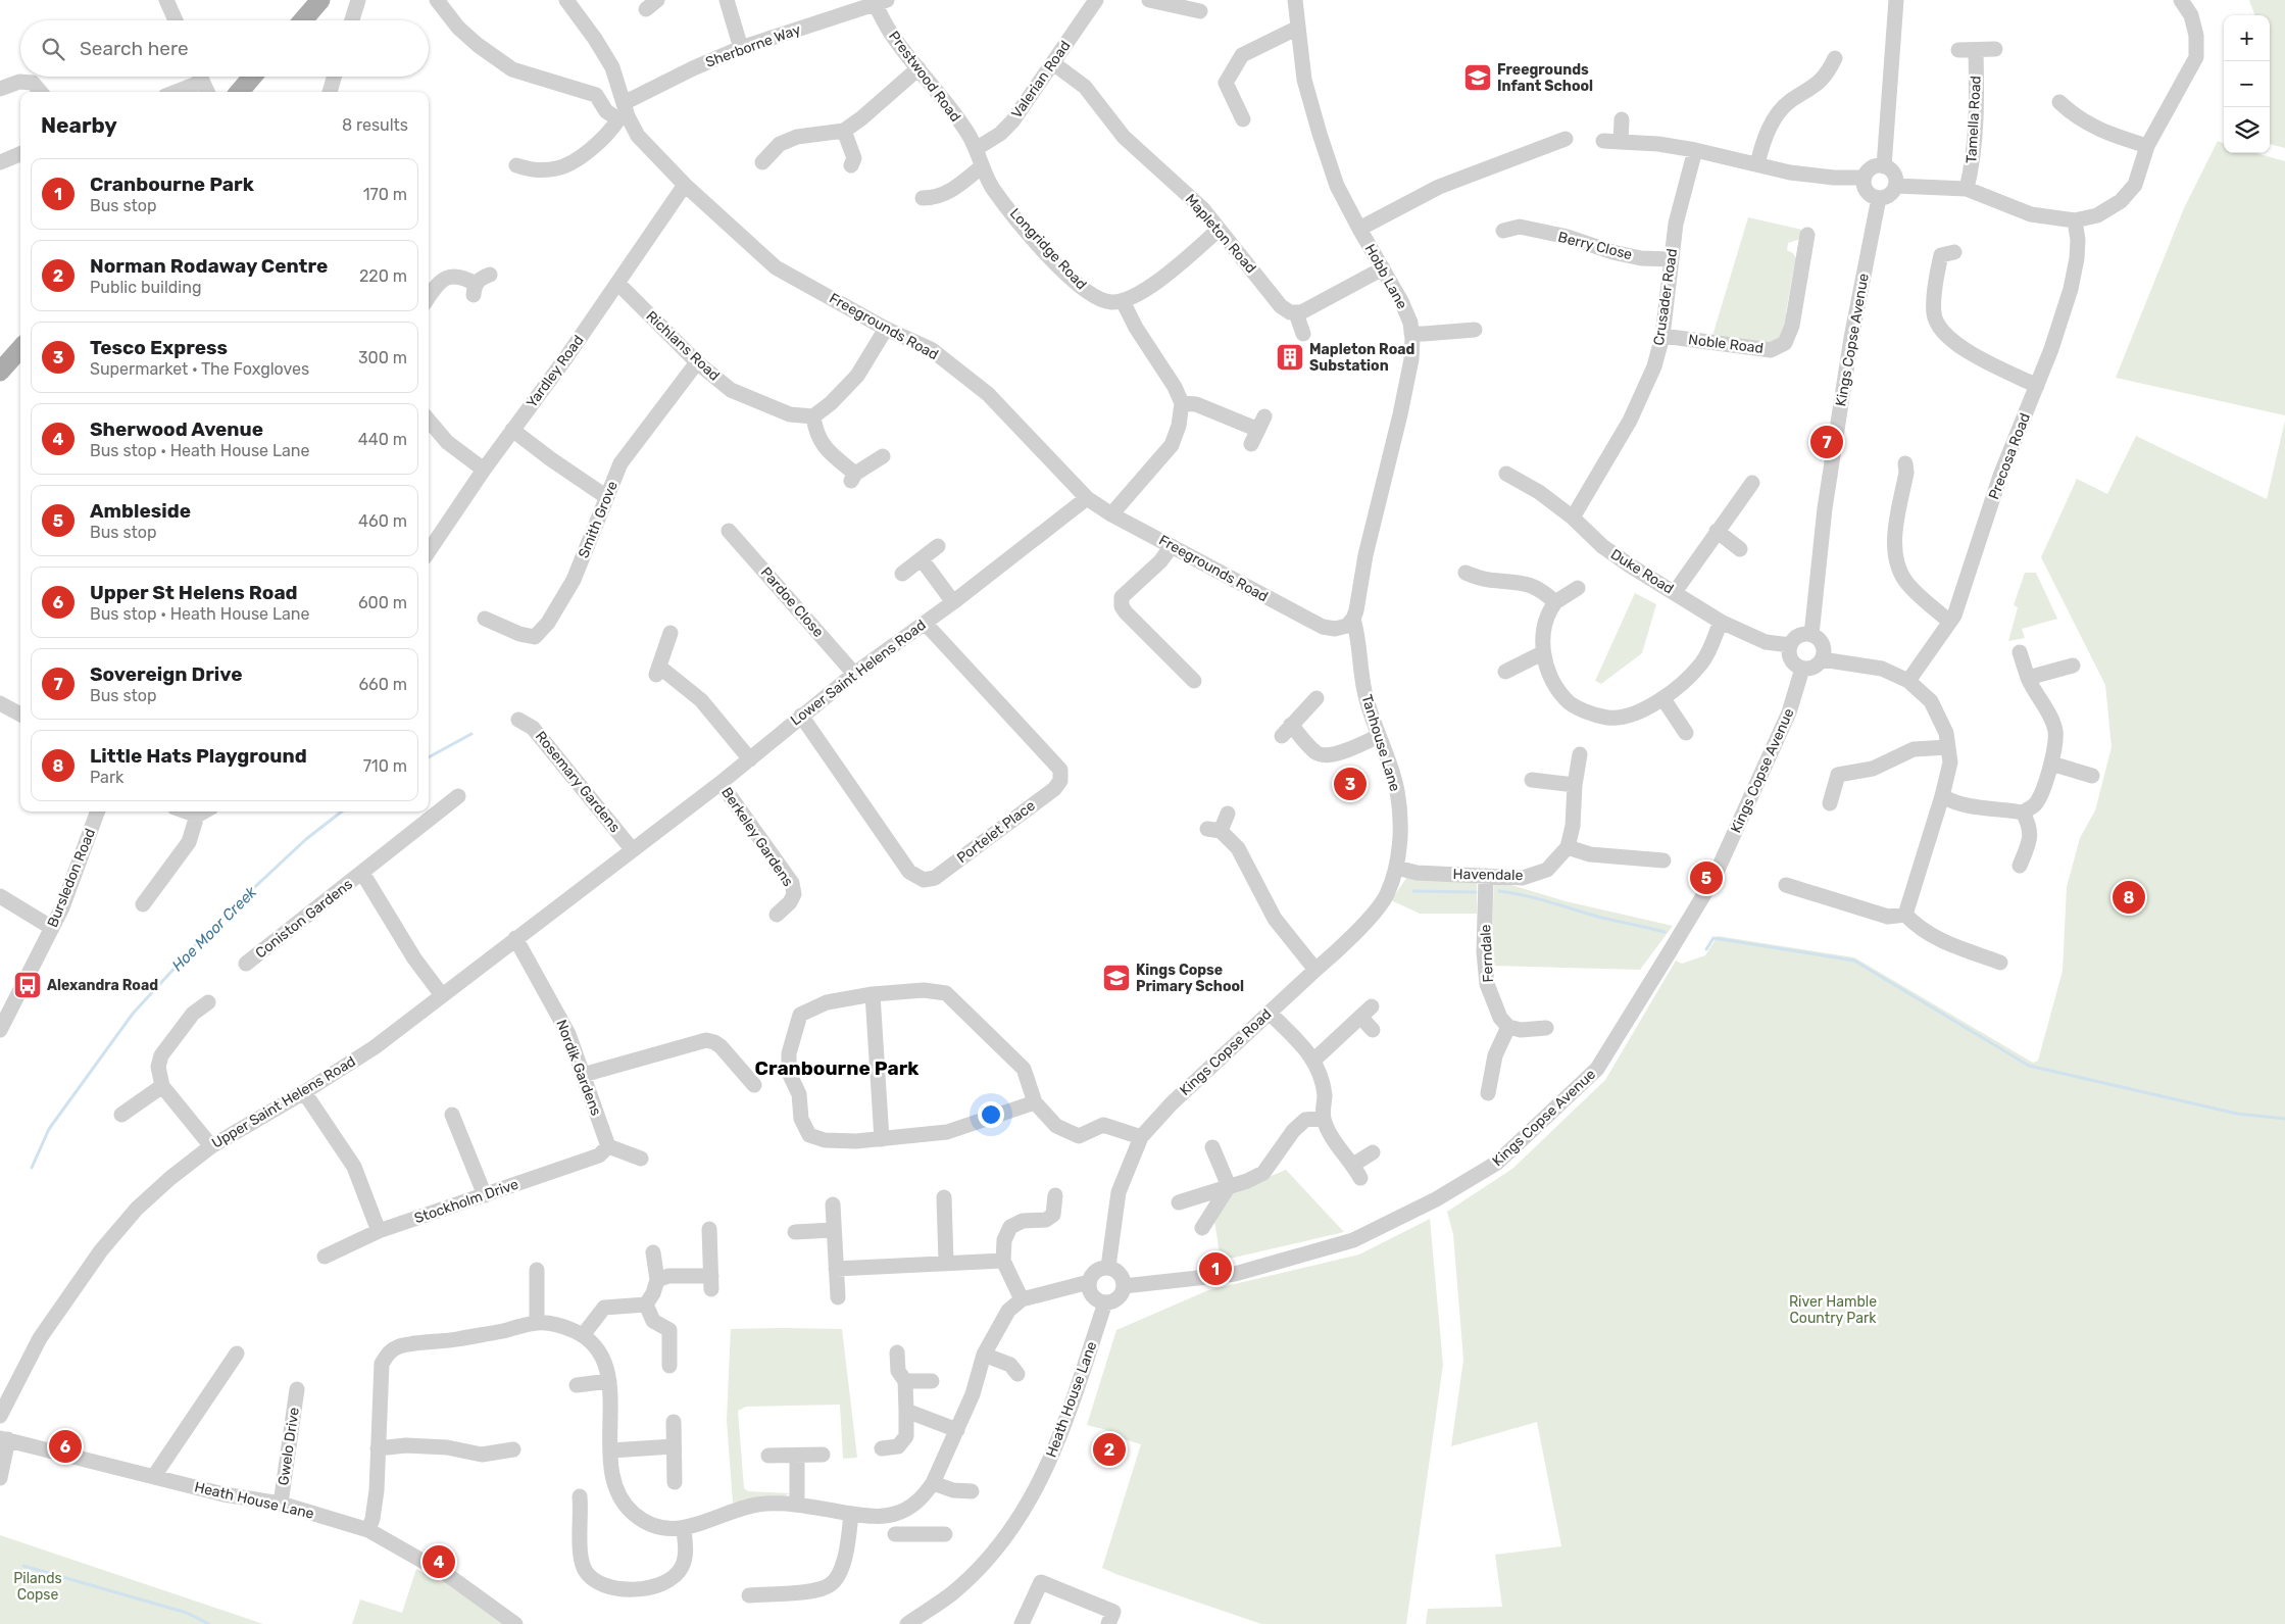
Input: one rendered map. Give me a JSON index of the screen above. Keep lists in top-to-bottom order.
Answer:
{
  "streets": {
    "street": [
      "Sherborne Way",
      "Prestwood Road",
      "Valerian Road",
      "Tamella Road",
      "Mapleton Road",
      "Berry Close",
      "Longridge Road",
      "Hobb Lane",
      "Crusader Road",
      "Freegrounds Road",
      "Kings Copse Avenue",
      "Noble Road",
      "Richlans Road",
      "Yardley Road",
      "Precosa Road",
      "Smith Grove",
      "Duke Road",
      "Pardoe Close",
      "Lower Saint Helens Road",
      "Tanhouse Lane",
      "Rosemary Gardens",
      "Portelet Place",
      "Berkeley Gardens",
      "Havendale",
      "Bursledon Road",
      "Coniston Gardens",
      "Ferndale",
      "Kings Copse Road",
      "Nordik Gardens",
      "Upper Saint Helens Road",
      "Stockholm Drive",
      "Heath House Lane",
      "Gwelo Drive"
    ]
  },
  "crossings": [
    ["Sherborne Way", "Prestwood Road"],
    ["Sherborne Way", "Freegrounds Road"],
    ["Prestwood Road", "Valerian Road"],
    ["Prestwood Road", "Longridge Road"],
    ["Valerian Road", "Mapleton Road"],
    ["Valerian Road", "Longridge Road"],
    ["Berry Close", "Crusader Road"],
    ["Hobb Lane", "Freegrounds Road"],
    ["Hobb Lane", "Tanhouse Lane"],
    ["Crusader Road", "Noble Road"],
    ["Crusader Road", "Duke Road"],
    ["Freegrounds Road", "Yardley Road"],
    ["Freegrounds Road", "Lower Saint Helens Road"],
    ["Freegrounds Road", "Tanhouse Lane"],
    ["Kings Copse Avenue", "Duke Road"],
    ["Kings Copse Avenue", "Kings Copse Road"],
    ["Kings Copse Avenue", "Heath House Lane"],
    ["Richlans Road", "Yardley Road"],
    ["Richlans Road", "Smith Grove"],
    ["Pardoe Close", "Lower Saint Helens Road"],
    ["Lower Saint Helens Road", "Rosemary Gardens"],
    ["Lower Saint Helens Road", "Portelet Place"],
    ["Lower Saint Helens Road", "Berkeley Gardens"],
    ["Lower Saint Helens Road", "Upper Saint Helens Road"],
    ["Tanhouse Lane", "Havendale"],
    ["Tanhouse Lane", "Kings Copse Road"],
    ["Rosemary Gardens", "Upper Saint Helens Road"],
    ["Havendale", "Ferndale"],
    ["Havendale", "Kings Copse Road"],
    ["Coniston Gardens", "Upper Saint Helens Road"],
    ["Kings Copse Road", "Heath House Lane"],
    ["Nordik Gardens", "Upper Saint Helens Road"],
    ["Nordik Gardens", "Stockholm Drive"],
    ["Heath House Lane", "Gwelo Drive"]
  ],
  "districts": ["Cranbourne Park"],
  "water": ["Hoe Moor Creek"],
  "parks": ["River Hamble Country Park", "Pilands Copse"],
  "places": {
    "school or university": ["Freegrounds Infant School", "Kings Copse Primary School"],
    "building": ["Mapleton Road Substation"],
    "bus stop": ["Alexandra Road"]
  },
  "page": {
    "map_buttons": ["+", "−"],
    "search": "Search here",
    "heading": ["Nearby", "8 results"],
    "list": [
      {
        "mark": "1",
        "name": "Cranbourne Park",
        "note": "Bus stop",
        "value": "170 m"
      },
      {
        "mark": "2",
        "name": "Norman Rodaway Centre",
        "note": "Public building",
        "value": "220 m"
      },
      {
        "mark": "3",
        "name": "Tesco Express",
        "note": "Supermarket · The Foxgloves",
        "value": "300 m"
      },
      {
        "mark": "4",
        "name": "Sherwood Avenue",
        "note": "Bus stop · Heath House Lane",
        "value": "440 m"
      },
      {
        "mark": "5",
        "name": "Ambleside",
        "note": "Bus stop",
        "value": "460 m"
      },
      {
        "mark": "6",
        "name": "Upper St Helens Road",
        "note": "Bus stop · Heath House Lane",
        "value": "600 m"
      },
      {
        "mark": "7",
        "name": "Sovereign Drive",
        "note": "Bus stop",
        "value": "660 m"
      },
      {
        "mark": "8",
        "name": "Little Hats Playground",
        "note": "Park",
        "value": "710 m"
      }
    ],
    "pins": [
      "7",
      "3",
      "5",
      "8",
      "1",
      "6",
      "2",
      "4"
    ]
  }
}
